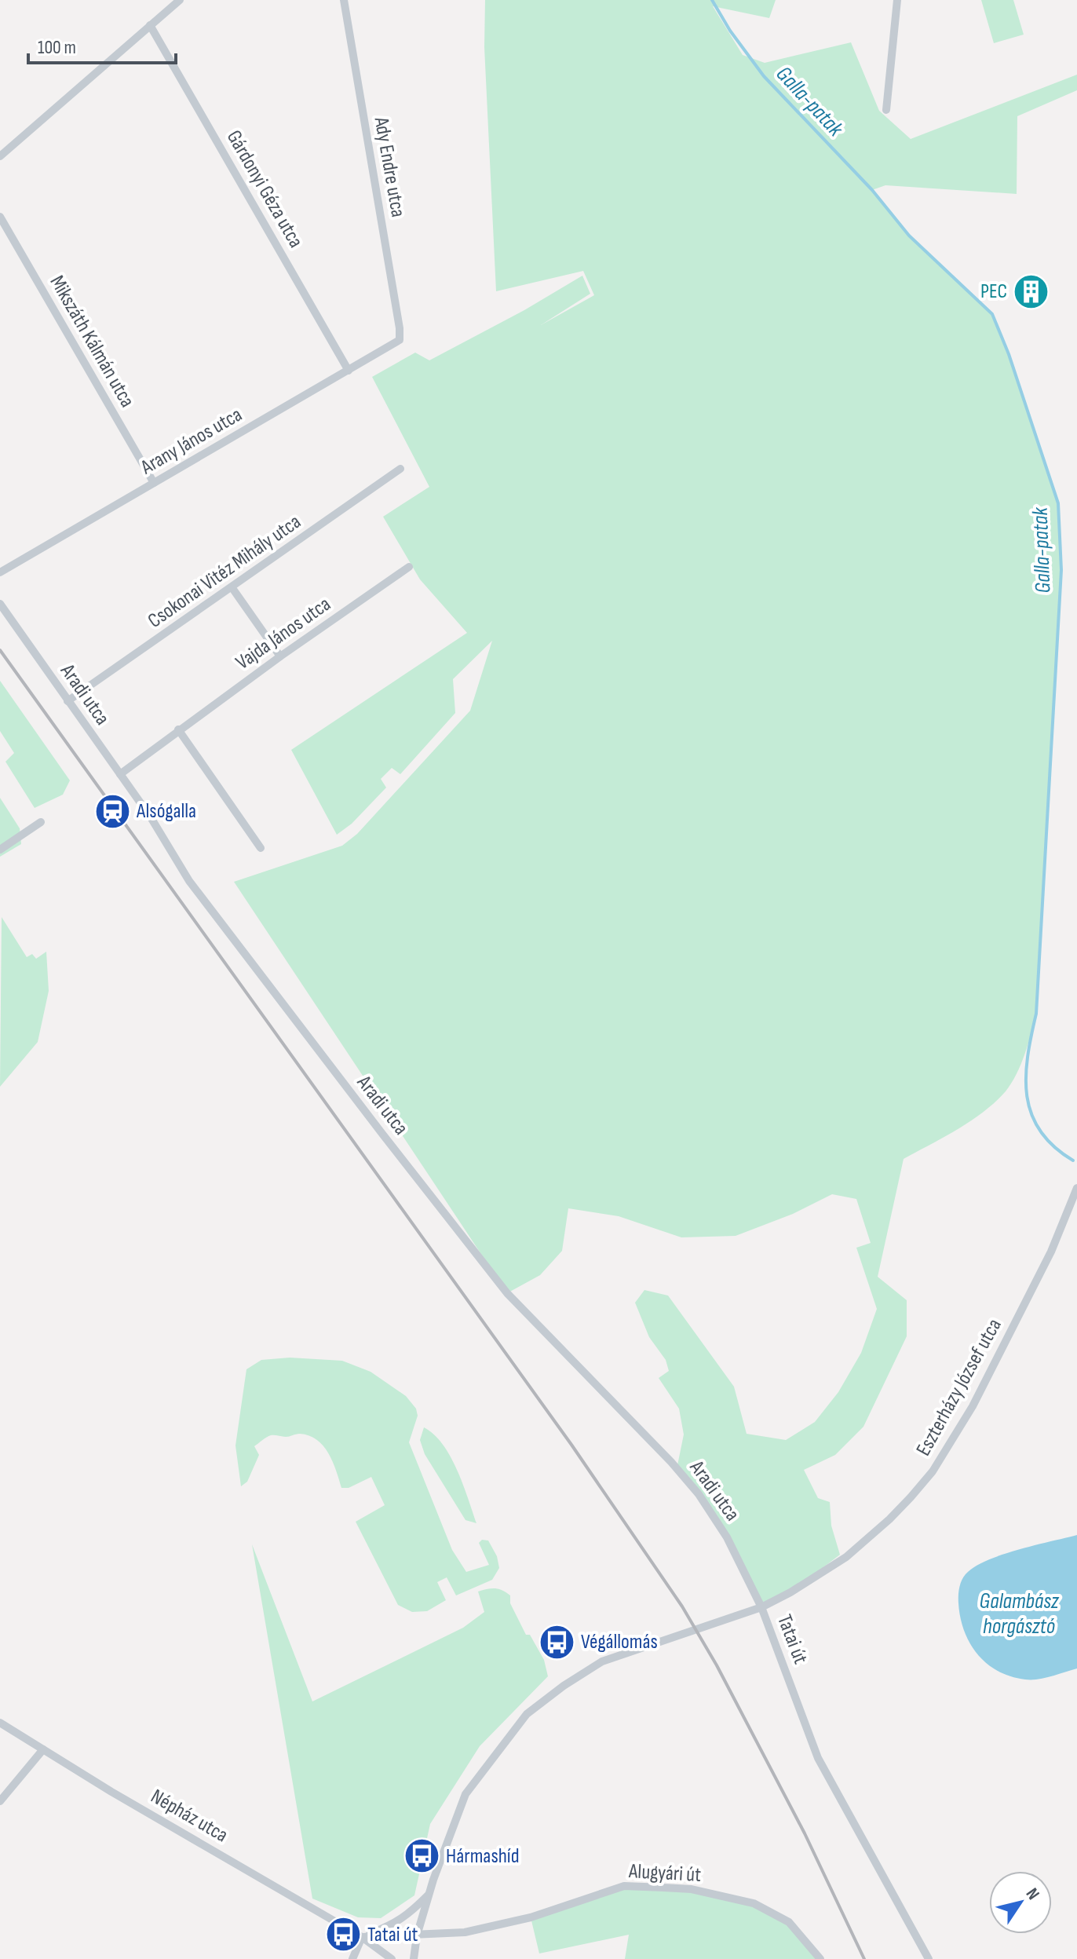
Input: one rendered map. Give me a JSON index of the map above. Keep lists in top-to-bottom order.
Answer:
{
  "streets": {
    "street": [
      "Ady Endre utca",
      "Gárdonyi Géza utca",
      "Mikszáth Kálmán utca",
      "Arany János utca",
      "Csokonai Vitéz Mihály utca",
      "Vajda János utca",
      "Aradi utca",
      "Eszterházy József utca",
      "Tatai út",
      "Népház utca",
      "Alugyári út"
    ]
  },
  "crossings": [
    ["Ady Endre utca", "Arany János utca"],
    ["Gárdonyi Géza utca", "Arany János utca"],
    ["Mikszáth Kálmán utca", "Arany János utca"],
    ["Csokonai Vitéz Mihály utca", "Aradi utca"],
    ["Vajda János utca", "Aradi utca"],
    ["Aradi utca", "Eszterházy József utca"],
    ["Aradi utca", "Tatai út"],
    ["Eszterházy József utca", "Tatai út"],
    ["Tatai út", "Alugyári út"]
  ],
  "water": ["Galla-patak", "Galambász horgásztó"],
  "places": {
    "building": ["PEC"],
    "station": ["Alsógalla"],
    "bus stop": ["Végállomás", "Hármashíd", "Tatai út"]
  },
  "scale_bar": "100 m",
  "north": "top right"
}
